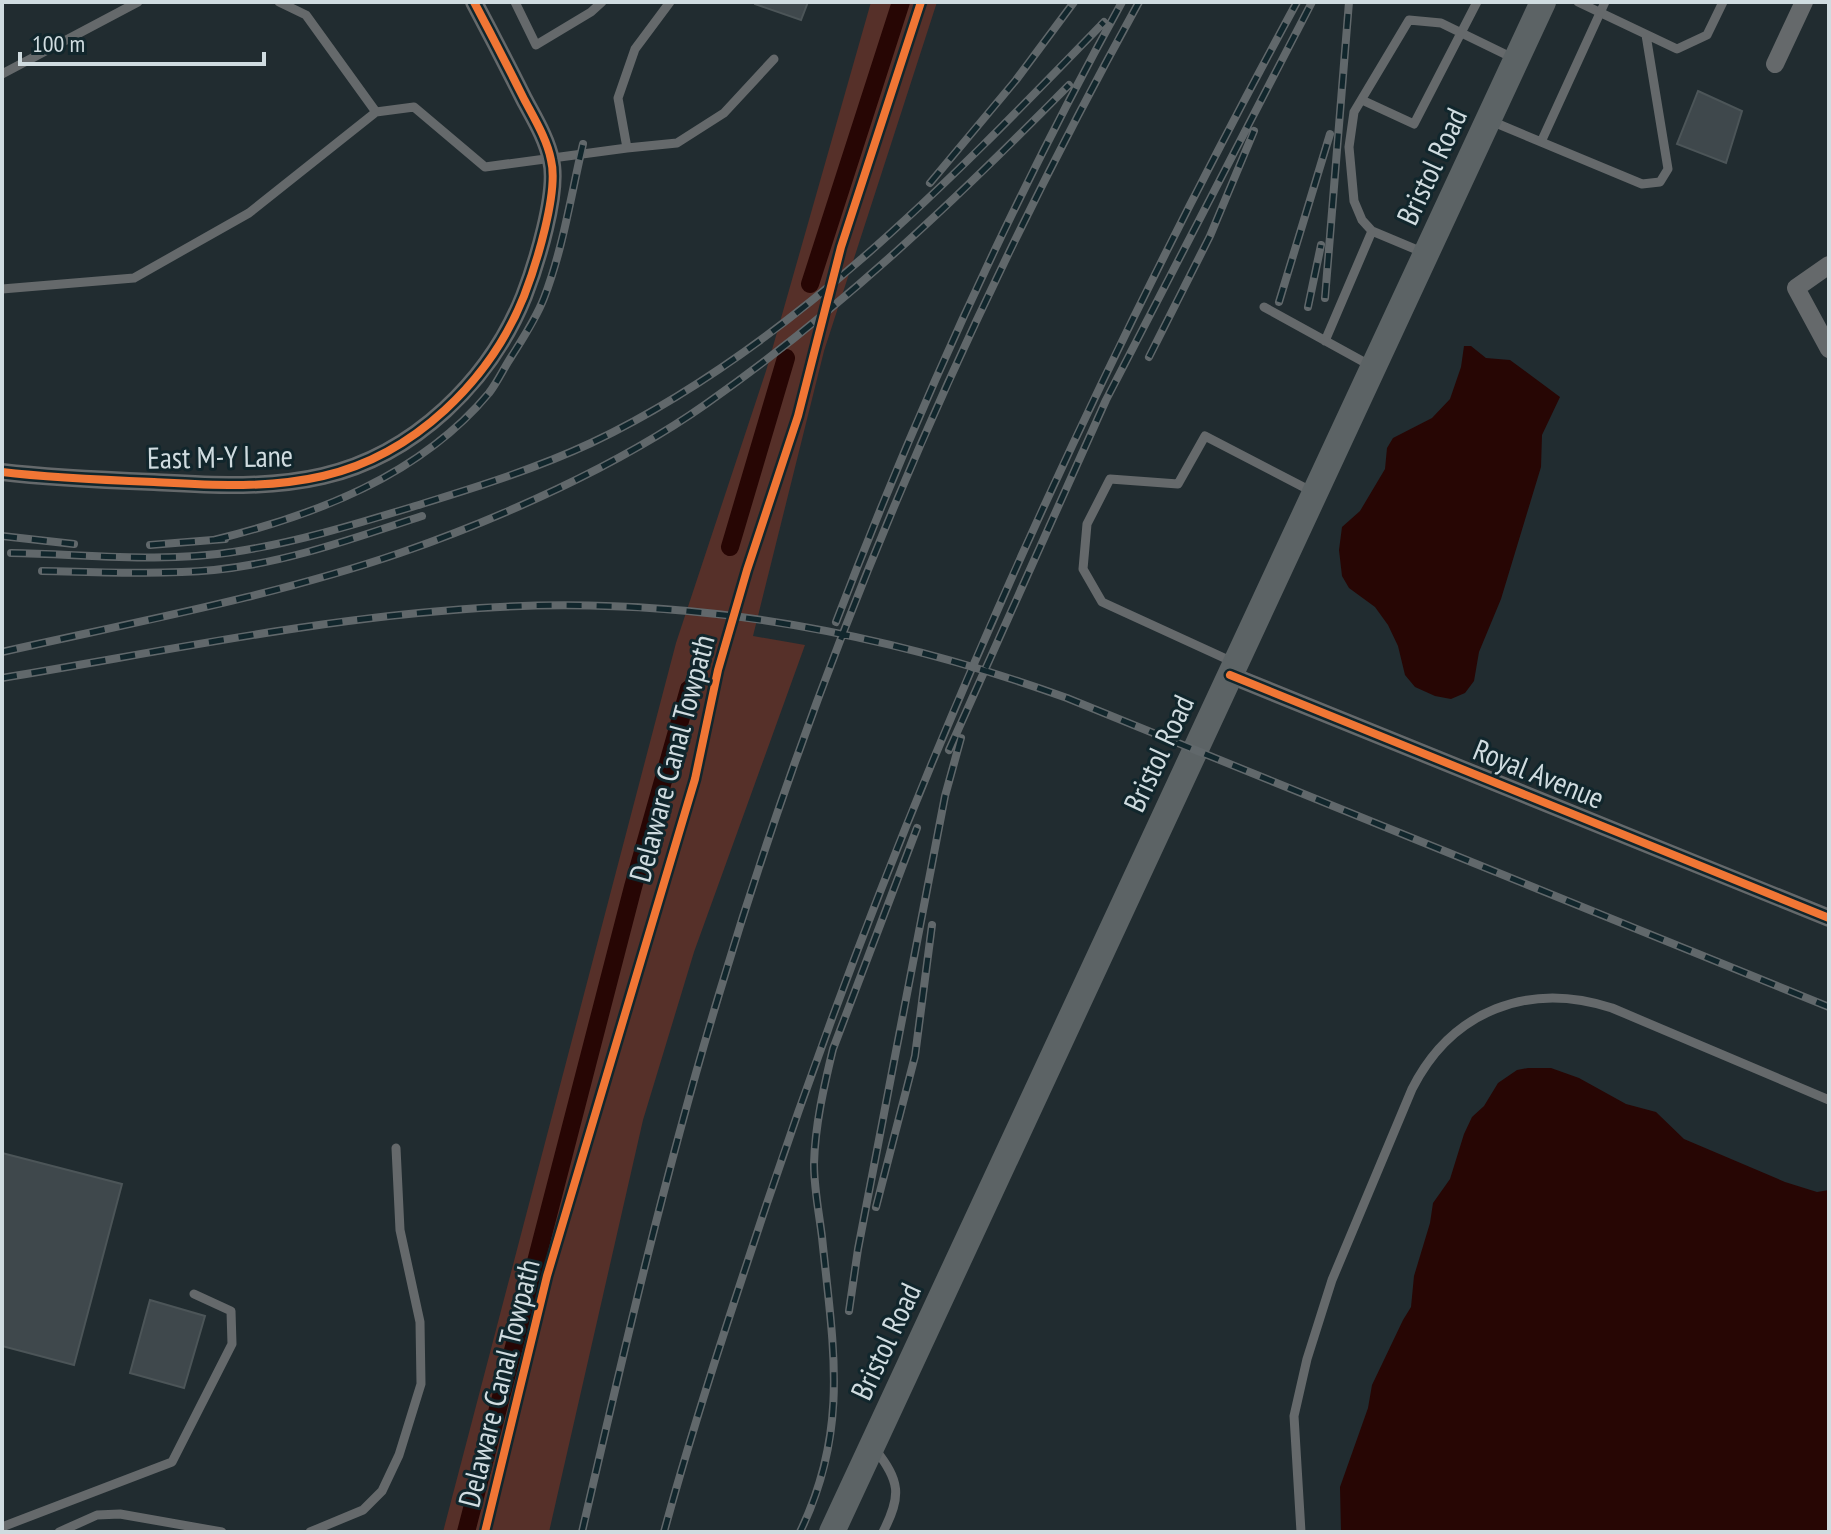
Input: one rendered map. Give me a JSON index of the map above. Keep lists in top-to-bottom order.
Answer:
{
  "streets": {
    "main road": ["Bristol Road"],
    "street": ["East M-Y Lane", "Royal Avenue"],
    "cycle path": ["Delaware Canal Towpath"]
  },
  "crossings": [
    ["Bristol Road", "Royal Avenue"]
  ],
  "scale_bar": "100 m"
}
